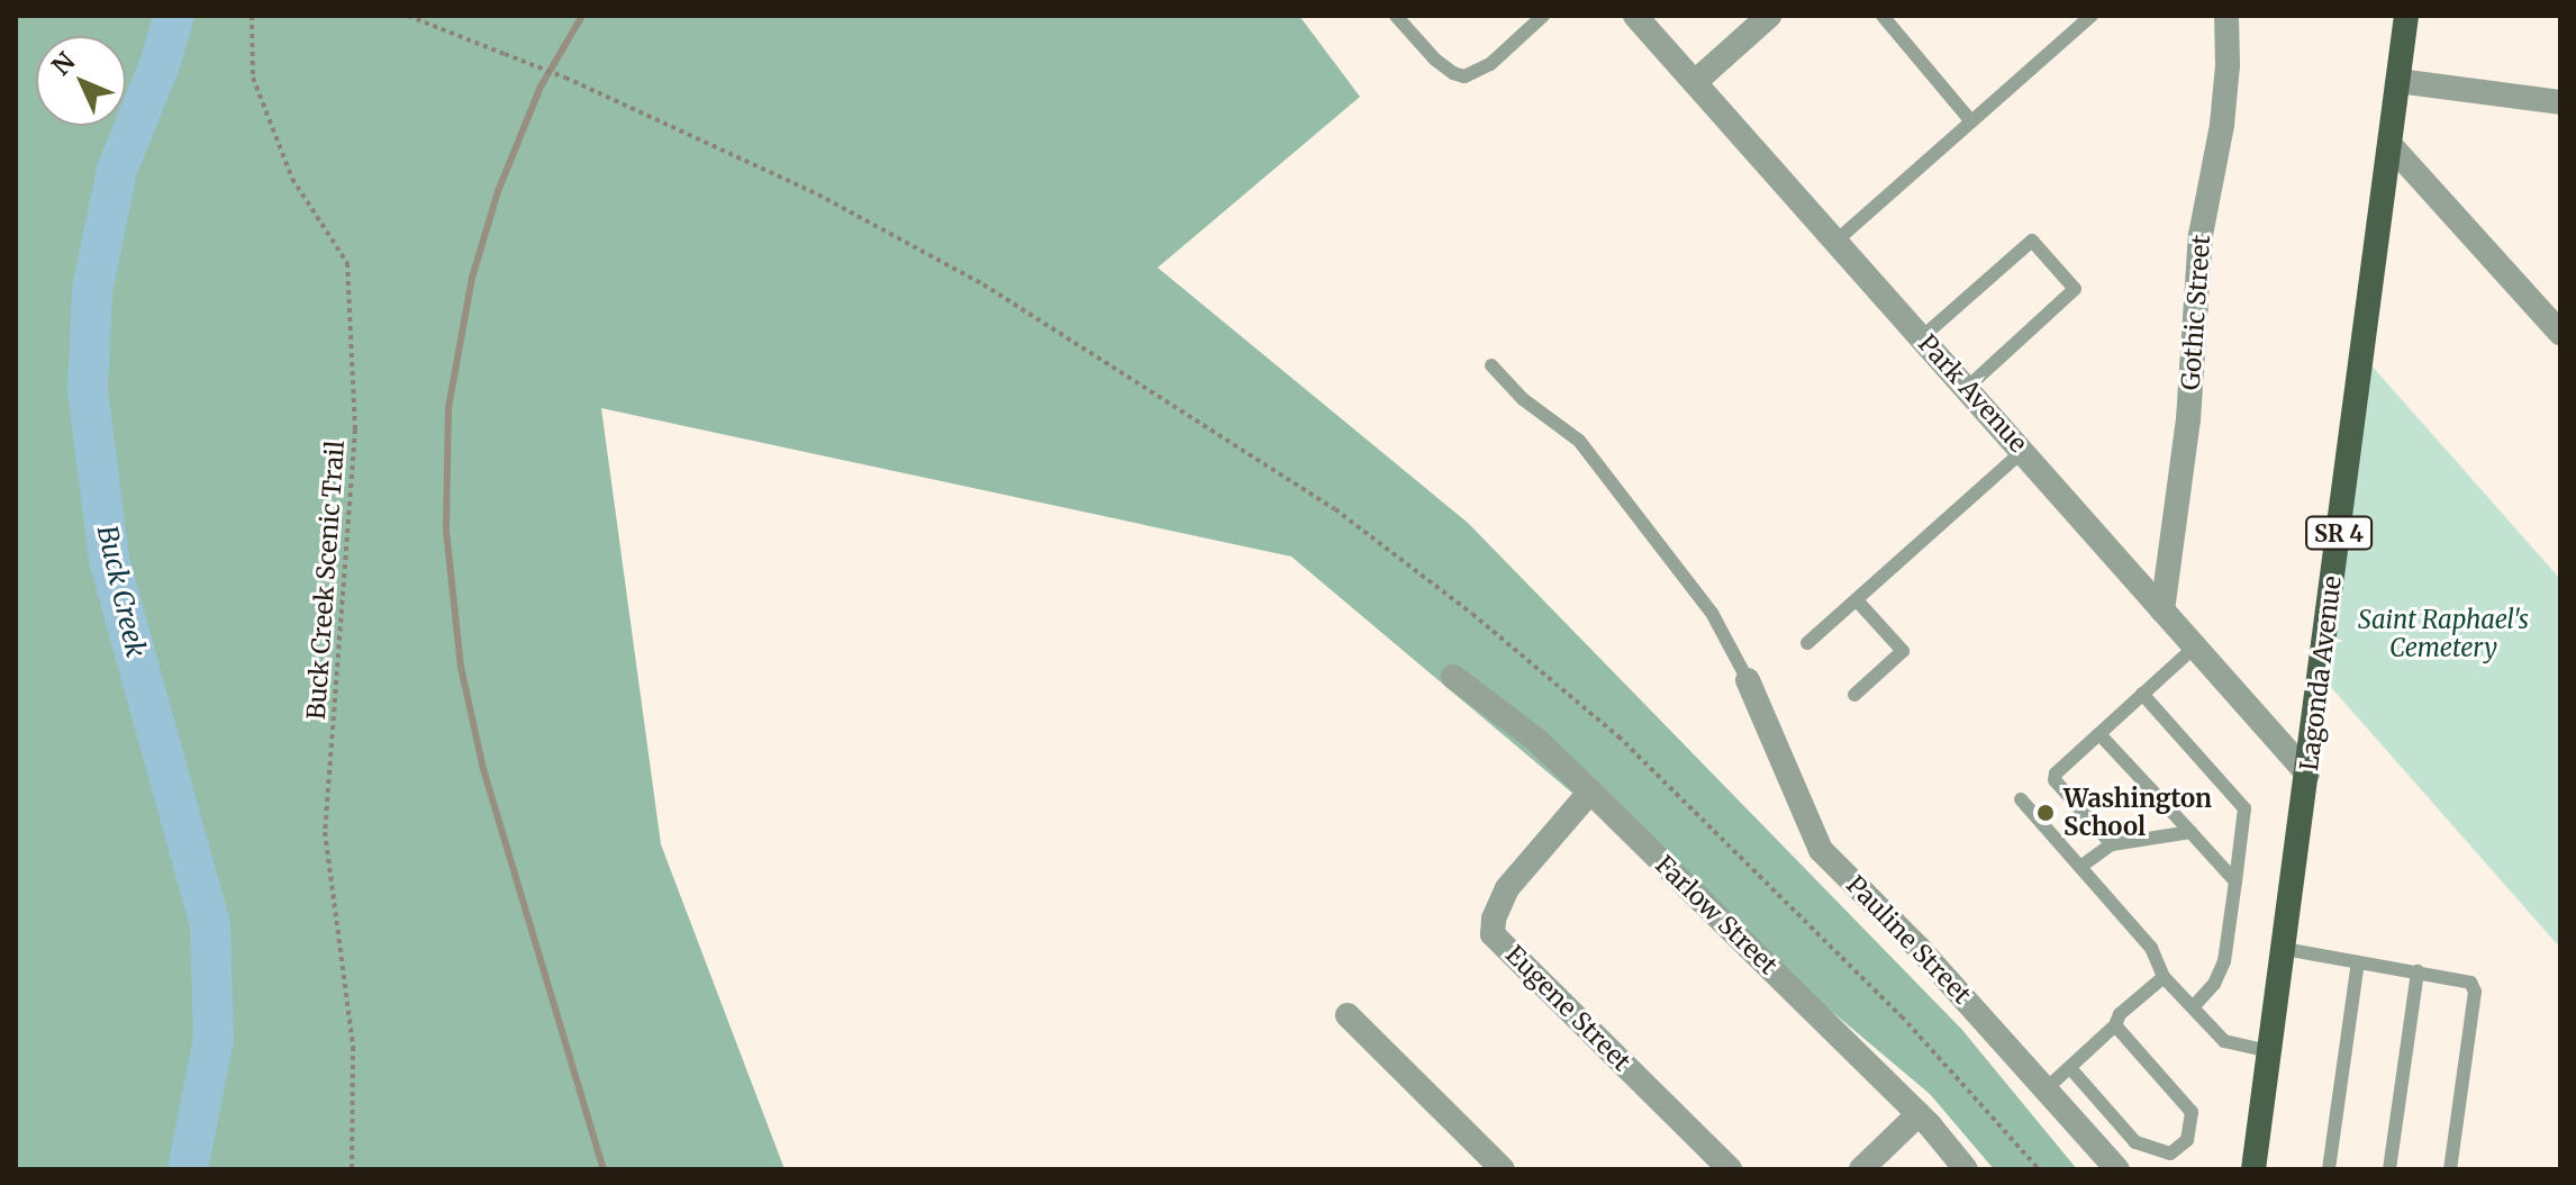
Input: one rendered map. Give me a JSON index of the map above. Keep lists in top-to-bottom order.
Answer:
{
  "streets": {
    "main road": ["SR 4", "Lagonda Avenue"],
    "street": [
      "Gothic Street",
      "Park Avenue",
      "Farlow Street",
      "Pauline Street",
      "Eugene Street"
    ],
    "path": ["Buck Creek Scenic Trail"]
  },
  "crossings": [
    ["Gothic Street", "Park Avenue"],
    ["Park Avenue", "Lagonda Avenue"],
    ["Farlow Street", "Eugene Street"]
  ],
  "water": ["Buck Creek"],
  "parks": ["Saint Raphael's Cemetery"],
  "places": ["Washington School"],
  "north": "top left"
}
